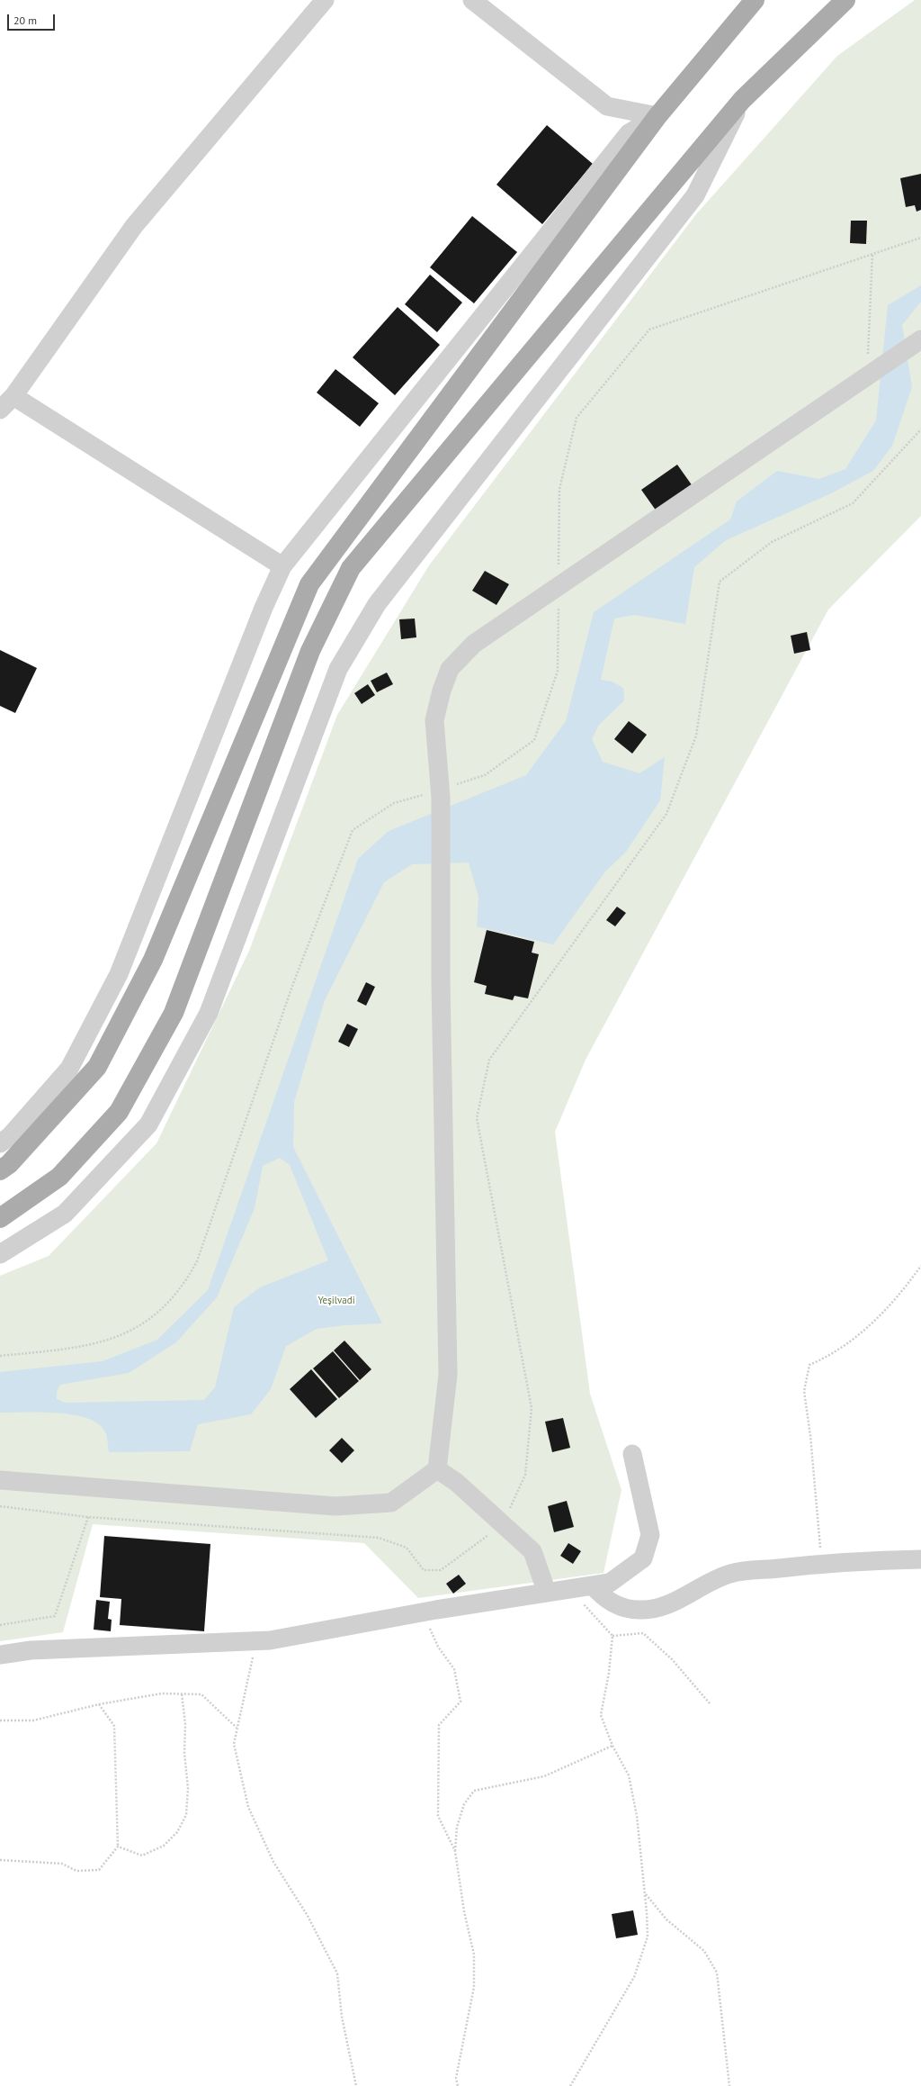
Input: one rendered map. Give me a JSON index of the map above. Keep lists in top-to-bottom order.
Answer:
{
  "parks": ["Yeşilvadi"],
  "scale_bar": "20 m"
}
